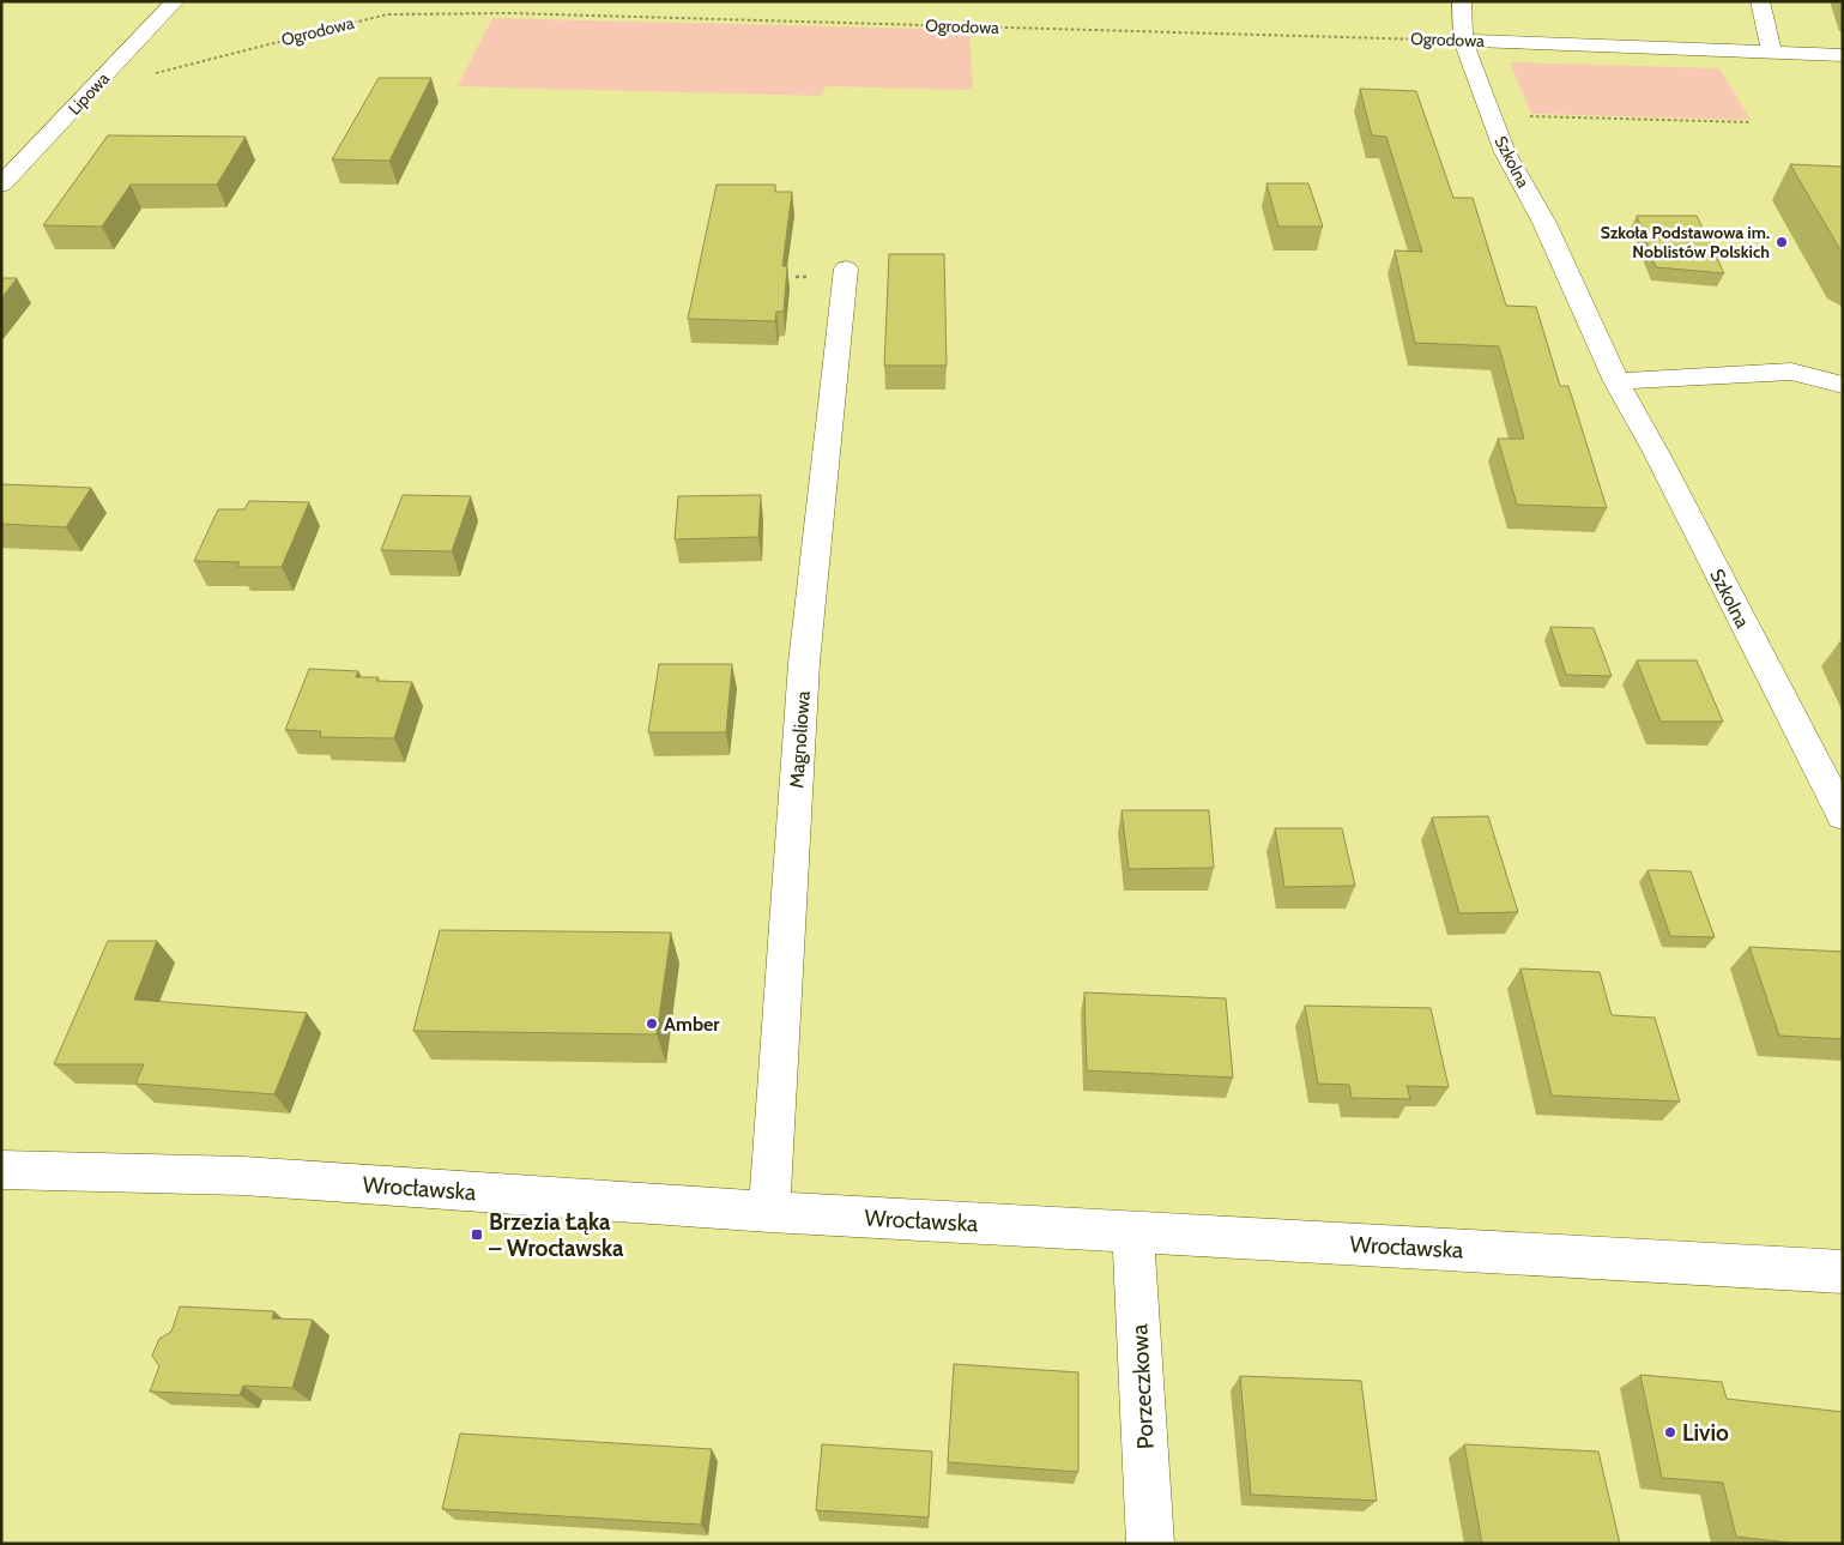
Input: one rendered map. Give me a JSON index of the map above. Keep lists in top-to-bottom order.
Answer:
{
  "streets": {
    "street": [
      "Ogrodowa",
      "Lipowa",
      "Szkolna",
      "Magnoliowa",
      "Wrocławska",
      "Porzeczkowa"
    ]
  },
  "crossings": [
    ["Ogrodowa", "Lipowa"],
    ["Ogrodowa", "Szkolna"],
    ["Magnoliowa", "Wrocławska"],
    ["Wrocławska", "Porzeczkowa"]
  ],
  "places": {
    "other": ["Szkoła Podstawowa im. Noblistów Polskich", "Amber", "Livio"],
    "transit": ["Brzezia Łąka – Wrocławska"]
  }
}
